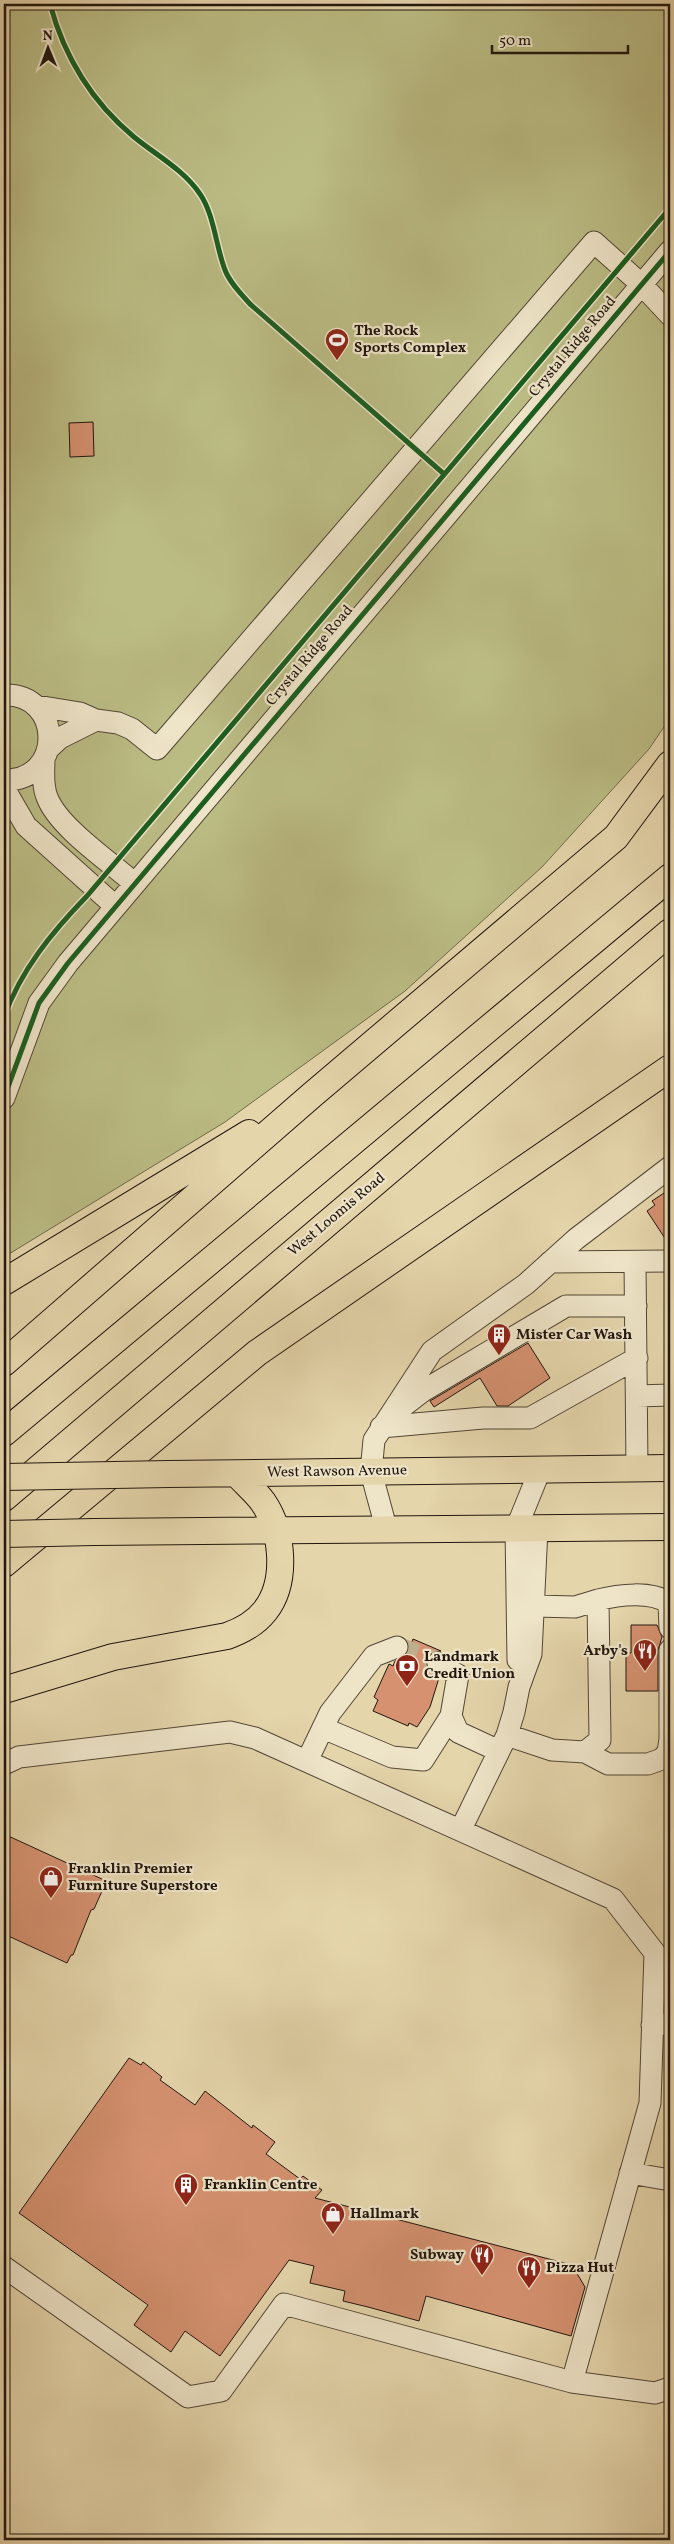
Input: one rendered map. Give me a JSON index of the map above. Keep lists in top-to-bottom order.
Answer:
{
  "streets": {
    "main road": ["West Loomis Road", "West Rawson Avenue"],
    "street": ["Crystal Ridge Road"]
  },
  "places": {
    "sports": ["The Rock Sports Complex"],
    "building": ["Mister Car Wash", "Franklin Centre"],
    "restaurant": ["Arby's", "Subway", "Pizza Hut"],
    "bank": ["Landmark Credit Union"],
    "shop": ["Franklin Premier Furniture Superstore", "Hallmark"]
  },
  "scale_bar": "50 m",
  "north": "top"
}
